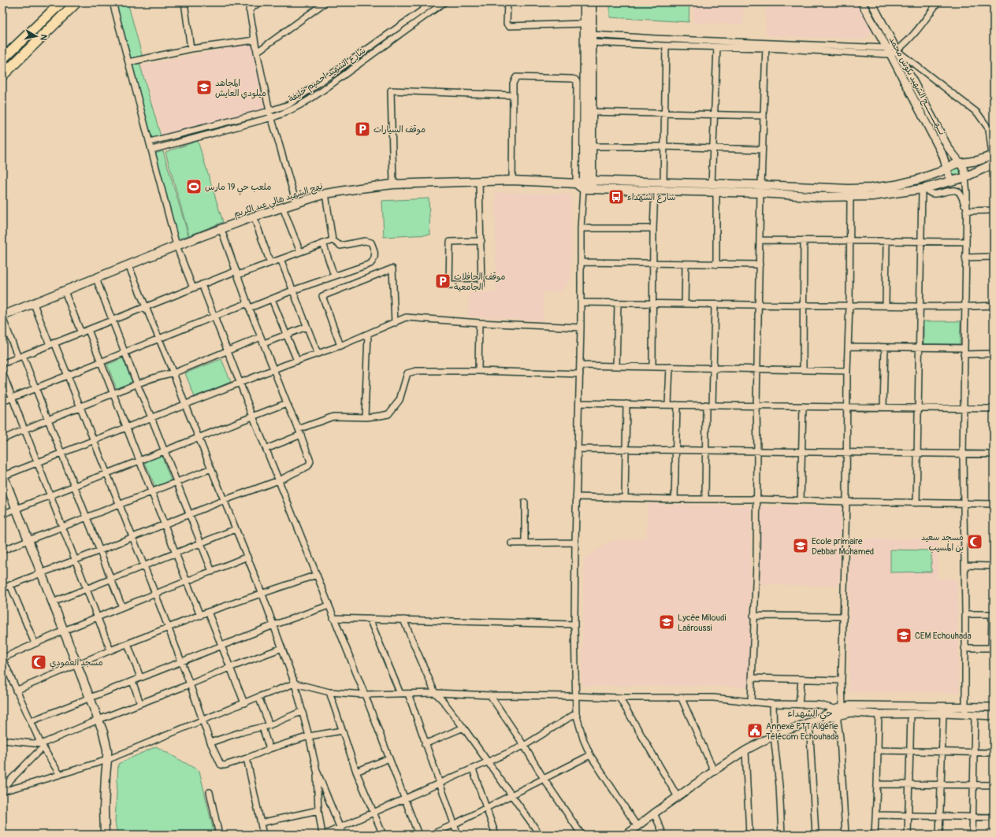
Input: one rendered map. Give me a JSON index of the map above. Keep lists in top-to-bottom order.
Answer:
{
  "streets": {
    "main road": ["نهج الشهيد هالي عبد الكريم"],
    "street": ["شارع الشهيد احميم خليفة", "نـــهـــــــــــج الشهيد بكوش محمد"]
  },
  "districts": ["حي الشهداء"],
  "places": {
    "school or university": [
      "المجاهد ميلودي العايش",
      "Ecole primaire Debbar Mohamed",
      "Lycée Miloudi Laâroussi",
      "CEM Echouhada"
    ],
    "parking": ["موقف السيارات", "موقف الحافلات الجامعية"],
    "sports": ["ملعب حي 19 مارس"],
    "bus stop": ["شارع الشهداء"],
    "mosque": ["مسجد سعيد بن المسيب", "مسجد العمودي"],
    "public building": ["Annexe PTT Algérie Télécom Echouhada"]
  },
  "north": "right"
}
